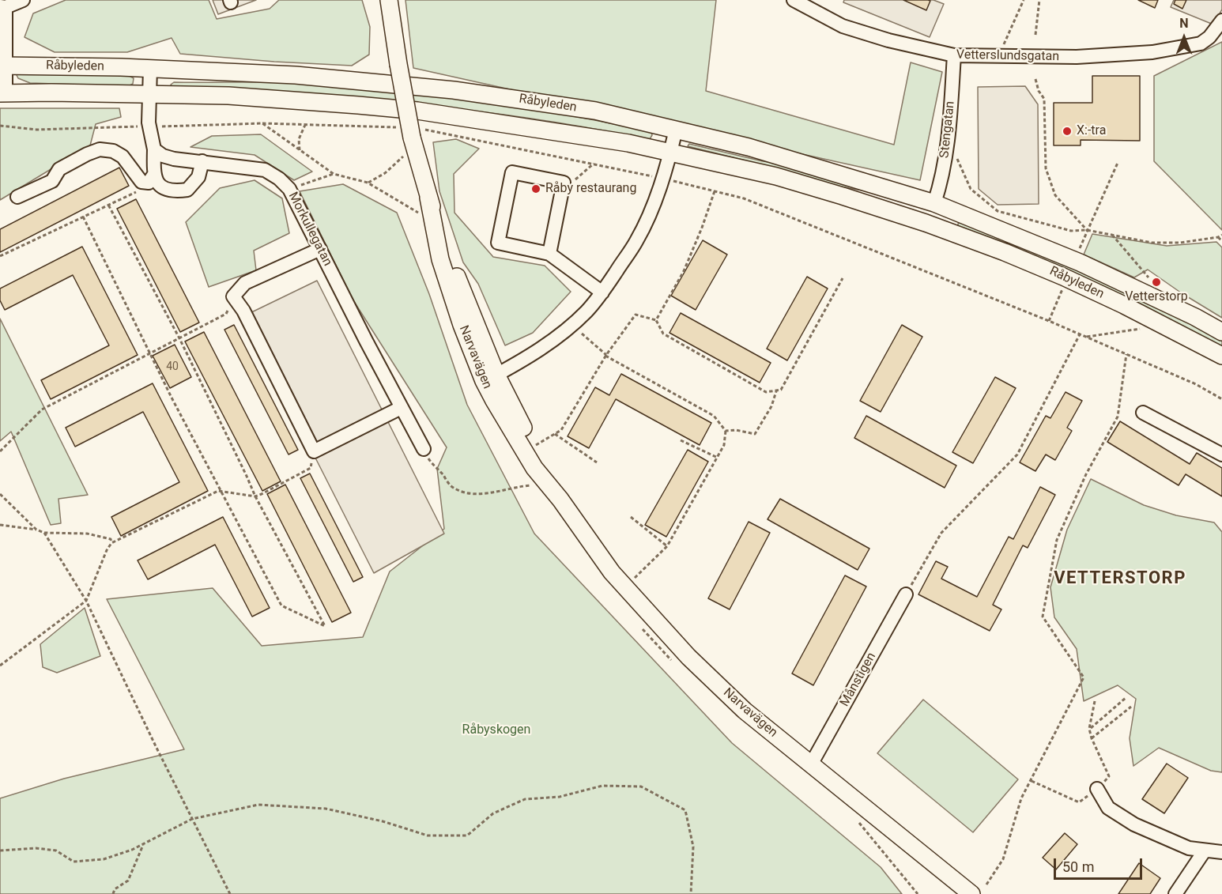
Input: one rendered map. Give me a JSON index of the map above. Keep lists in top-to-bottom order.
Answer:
{
  "streets": {
    "main road": ["Råbyleden", "Narvavägen"],
    "street": [
      "Vetterslundsgatan",
      "Stengatan",
      "Morkullegatan",
      "Månstigen"
    ]
  },
  "crossings": [
    ["Vetterslundsgatan", "Stengatan"],
    ["Råbyleden", "Stengatan"],
    ["Narvavägen", "Månstigen"]
  ],
  "districts": ["VETTERSTORP"],
  "parks": ["Råbyskogen"],
  "places": ["X:-tra", "Råby restaurang", "Vetterstorp"],
  "house_numbers": ["40"],
  "scale_bar": "50 m",
  "north": "top"
}
